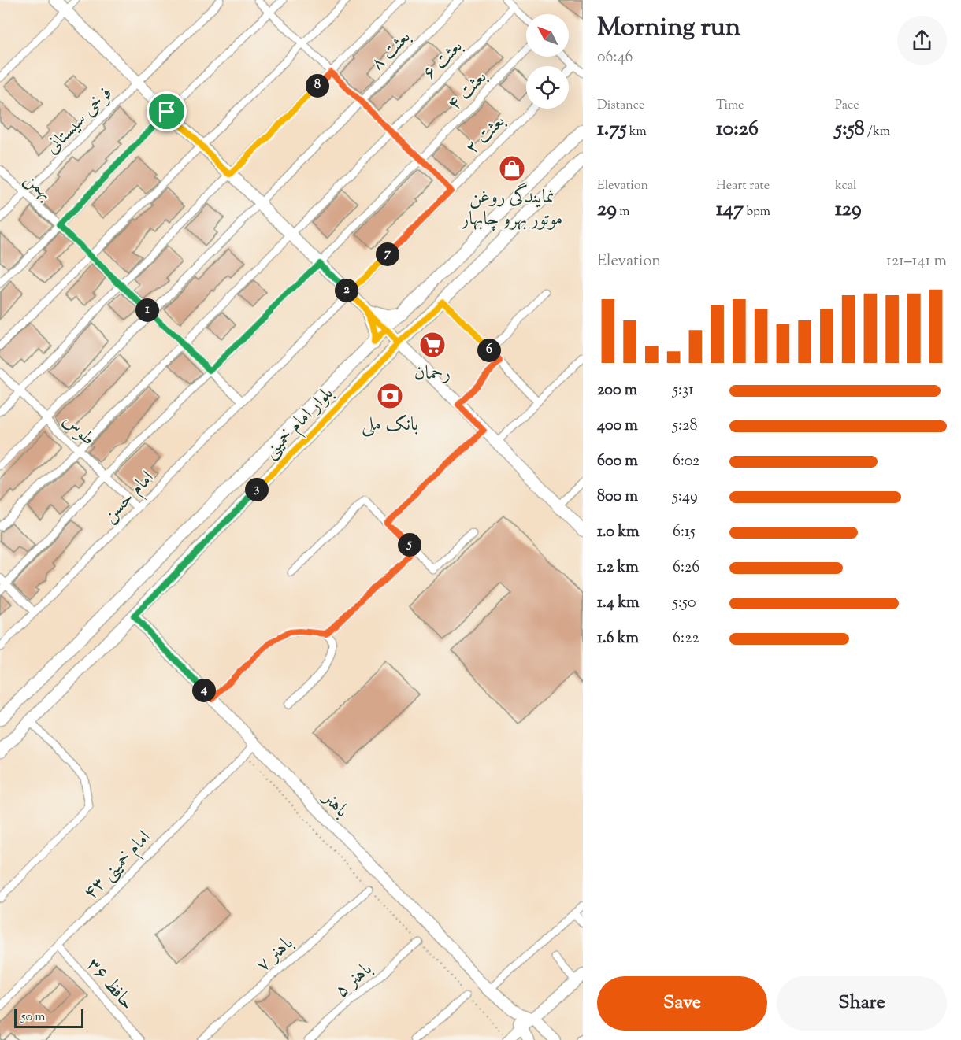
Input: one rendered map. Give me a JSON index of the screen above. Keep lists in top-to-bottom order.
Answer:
{
  "streets": {
    "main road": ["بلوار امام خمینی"],
    "street": [
      "بعثت ۸",
      "بعثت ۶",
      "بعثت ۴",
      "فرخی سیستانی",
      "بعثت ۲",
      "بهمن",
      "طوس",
      "امام حسن",
      "باهنر",
      "امام خمینی ۴۳",
      "باهنر ۷",
      "باهنر ۵",
      "حافظ ۳۶"
    ]
  },
  "crossings": [
    ["بعثت ۸", "بهمن"],
    ["بعثت ۸", "طوس"],
    ["بعثت ۶", "بهمن"],
    ["بعثت ۶", "طوس"],
    ["بعثت ۴", "بهمن"],
    ["بعثت ۴", "طوس"],
    ["فرخی سیستانی", "بهمن"],
    ["بعثت ۲", "امام حسن"],
    ["بهمن", "امام حسن"],
    ["بلوار امام خمینی", "باهنر"],
    ["طوس", "امام حسن"],
    ["باهنر", "امام خمینی ۴۳"],
    ["امام خمینی ۴۳", "حافظ ۳۶"]
  ],
  "places": {
    "shop": ["نمایندگی روغن موتور بهرو چابهار"],
    "supermarket": ["رحمان"],
    "bank": ["بانک ملی"]
  },
  "scale_bar": "50 m",
  "north": "top left",
  "page": {
    "heading": ["Morning run", "06:46"],
    "pins": [
      "8",
      "7",
      "2",
      "1",
      "6",
      "3",
      "5",
      "4"
    ],
    "stats": [
      ["Distance", "1.75 km"],
      ["Time", "10:26"],
      ["Pace", "5:58 /km"],
      ["Elevation", "29 m"],
      ["Heart rate", "147 bpm"],
      ["kcal", "129"]
    ],
    "chart": ["Elevation", "121–141 m"],
    "list": [
      {
        "name": "200 m",
        "note": "5:31"
      },
      {
        "name": "400 m",
        "note": "5:28"
      },
      {
        "name": "600 m",
        "note": "6:02"
      },
      {
        "name": "800 m",
        "note": "5:49"
      },
      {
        "name": "1.0 km",
        "note": "6:15"
      },
      {
        "name": "1.2 km",
        "note": "6:26"
      },
      {
        "name": "1.4 km",
        "note": "5:50"
      },
      {
        "name": "1.6 km",
        "note": "6:22"
      }
    ],
    "buttons": ["Save", "Share"],
    "scale": "50 m"
  }
}
